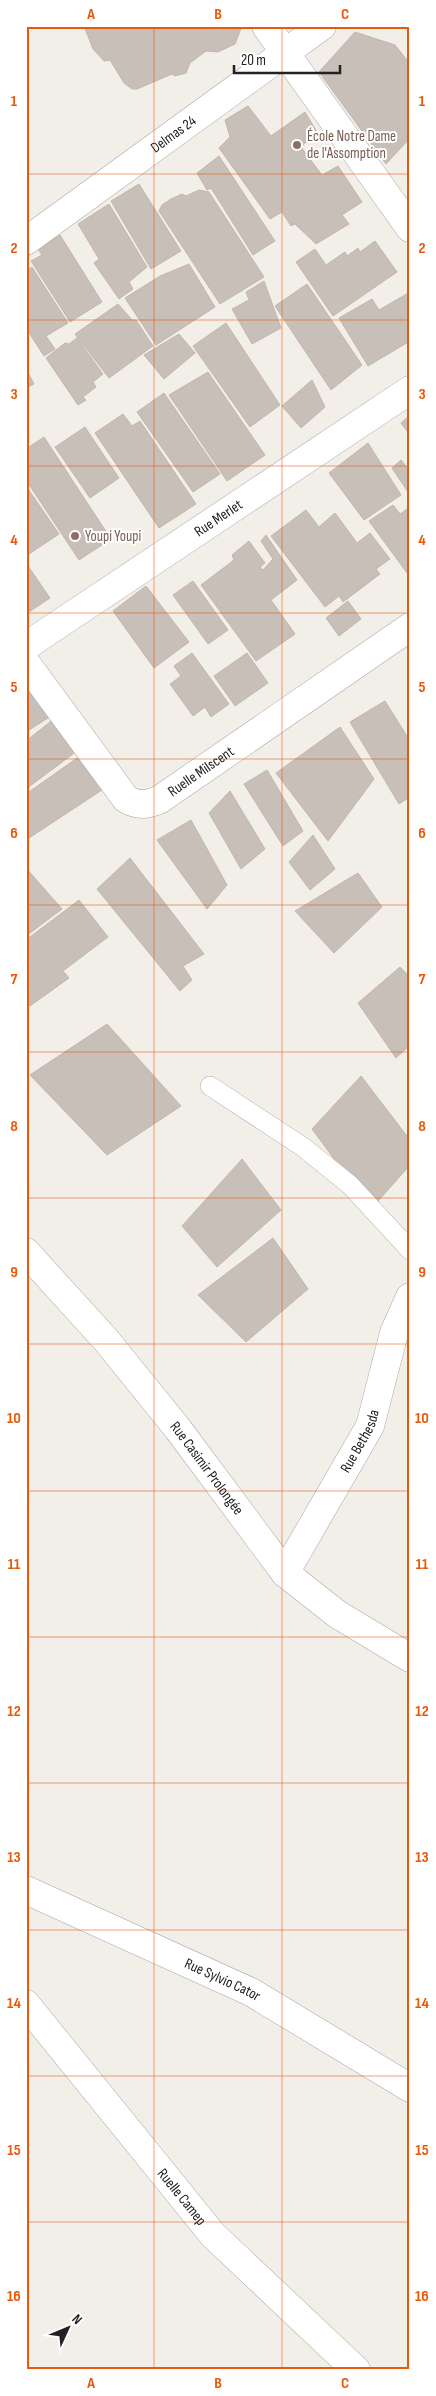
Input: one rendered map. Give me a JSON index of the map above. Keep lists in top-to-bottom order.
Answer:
{
  "streets": {
    "street": [
      "Delmas 24",
      "Rue Merlet",
      "Ruelle Milscent",
      "Rue Bethesda",
      "Rue Casimir Prolongée",
      "Rue Sylvio Cator",
      "Ruelle Camep"
    ]
  },
  "crossings": [
    ["Rue Bethesda", "Rue Casimir Prolongée"]
  ],
  "places": ["École Notre Dame de l'Assomption", "Youpi Youpi"],
  "scale_bar": "20 m",
  "north": "top right",
  "grid": {
    "columns": ["A", "B", "C"],
    "rows": [
      "1",
      "2",
      "3",
      "4",
      "5",
      "6",
      "7",
      "8",
      "9",
      "10",
      "11",
      "12",
      "13",
      "14",
      "15",
      "16"
    ]
  }
}
